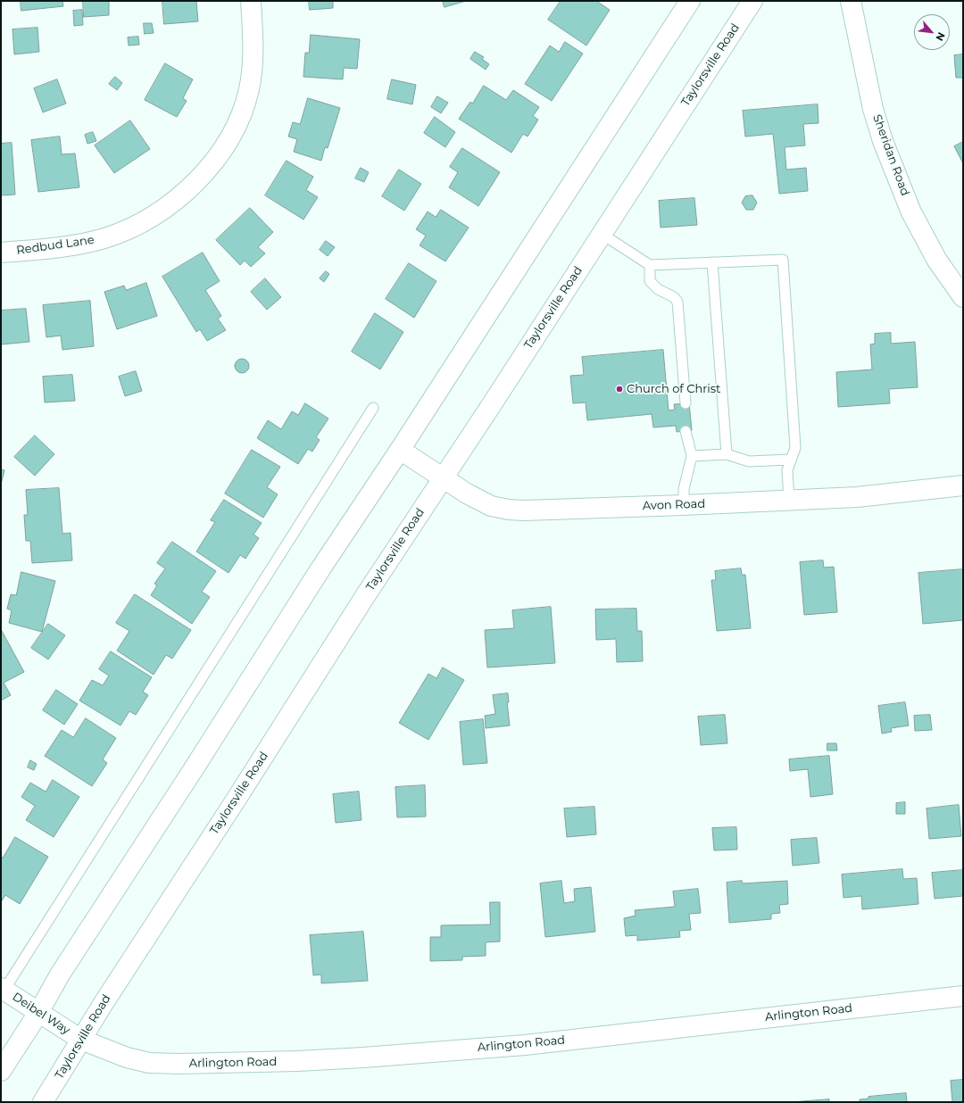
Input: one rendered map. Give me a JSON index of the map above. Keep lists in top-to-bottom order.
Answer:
{
  "streets": {
    "main road": [
      "Taylorsville Road",
      "Sheridan Road",
      "Redbud Lane",
      "Avon Road",
      "Arlington Road",
      "Deibel Way"
    ]
  },
  "crossings": [
    ["Taylorsville Road", "Avon Road"],
    ["Taylorsville Road", "Arlington Road"],
    ["Taylorsville Road", "Deibel Way"],
    ["Arlington Road", "Deibel Way"]
  ],
  "places": ["Church of Christ"],
  "north": "bottom right"
}
